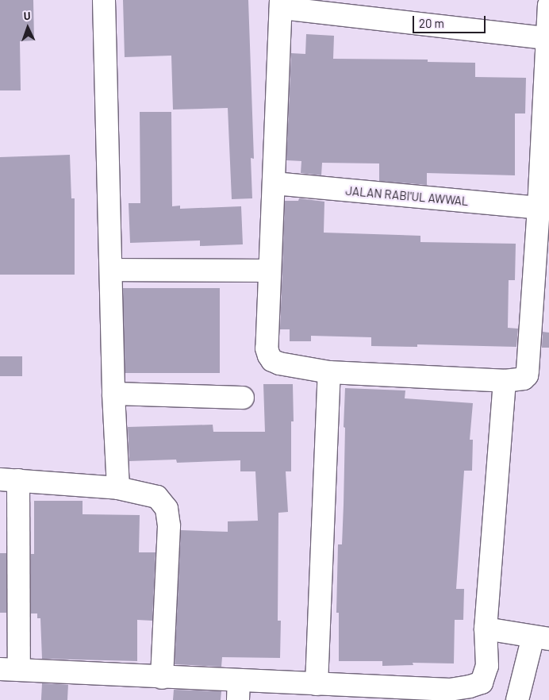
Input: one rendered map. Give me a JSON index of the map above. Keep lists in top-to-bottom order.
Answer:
{
  "streets": {
    "street": ["JALAN RABI'UL AWWAL"]
  },
  "scale_bar": "20 m",
  "north": "top"
}
